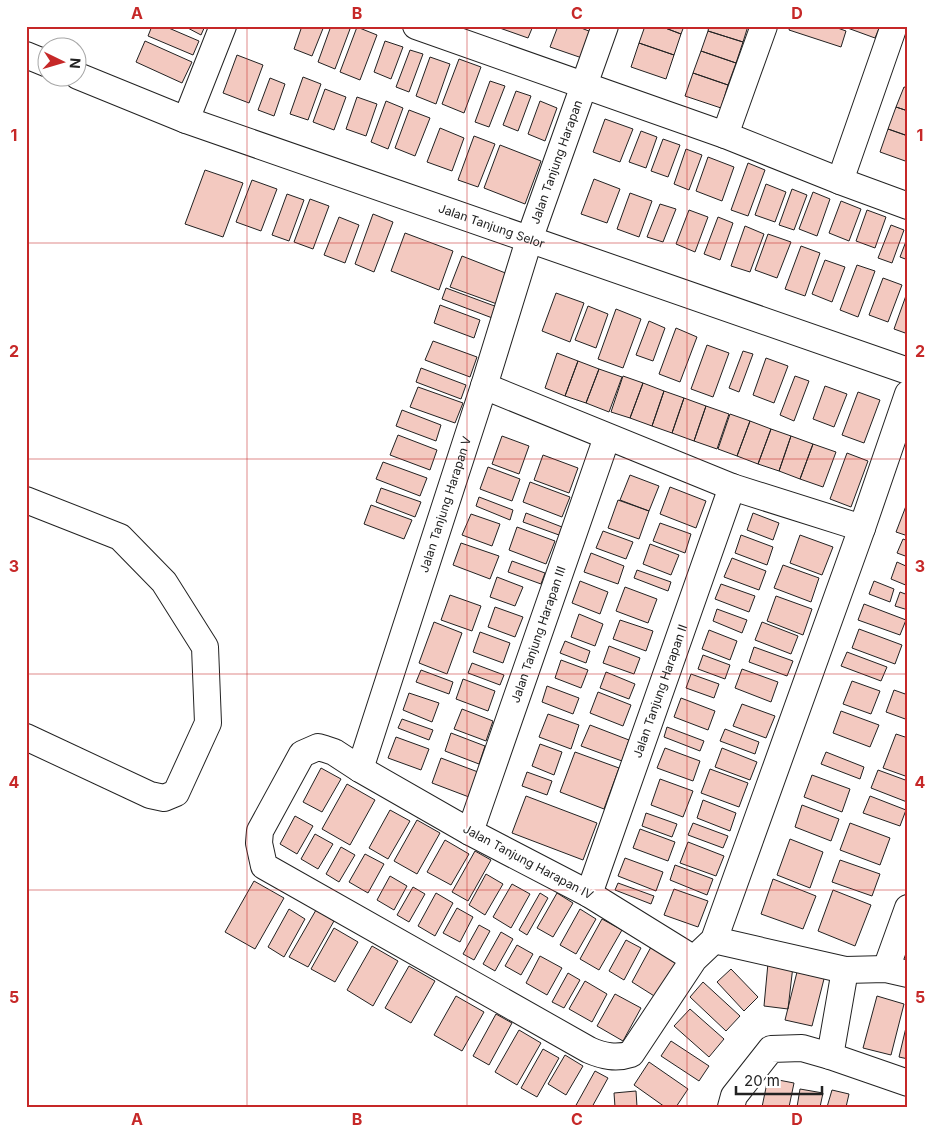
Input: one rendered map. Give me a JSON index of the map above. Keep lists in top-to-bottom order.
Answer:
{
  "streets": {
    "street": [
      "Jalan Tanjung Harapan",
      "Jalan Tanjung Selor",
      "Jalan Tanjung Harapan V",
      "Jalan Tanjung Harapan III",
      "Jalan Tanjung Harapan II",
      "Jalan Tanjung Harapan IV"
    ]
  },
  "crossings": [
    ["Jalan Tanjung Harapan", "Jalan Tanjung Selor"],
    ["Jalan Tanjung Harapan", "Jalan Tanjung Harapan V"],
    ["Jalan Tanjung Selor", "Jalan Tanjung Harapan V"],
    ["Jalan Tanjung Harapan V", "Jalan Tanjung Harapan IV"],
    ["Jalan Tanjung Harapan III", "Jalan Tanjung Harapan IV"],
    ["Jalan Tanjung Harapan II", "Jalan Tanjung Harapan IV"]
  ],
  "scale_bar": "20 m",
  "north": "right",
  "grid": {
    "columns": [
      "A",
      "B",
      "C",
      "D"
    ],
    "rows": [
      "1",
      "2",
      "3",
      "4",
      "5"
    ]
  }
}
